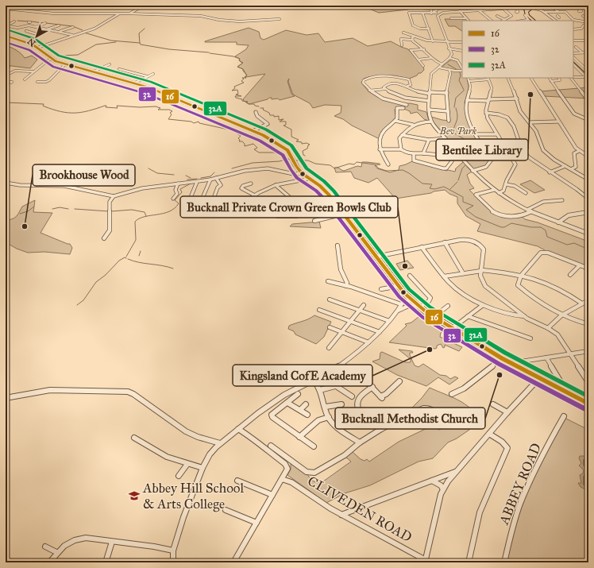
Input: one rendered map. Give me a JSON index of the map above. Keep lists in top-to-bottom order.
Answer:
{
  "streets": {
    "street": ["ABBEY ROAD", "CLIVEDEN ROAD"]
  },
  "parks": ["Bev Park"],
  "places": {
    "other": [
      "Bentilee Library",
      "Brookhouse Wood",
      "Bucknall Private Crown Green Bowls Club",
      "Kingsland CofE Academy",
      "Bucknall Methodist Church"
    ],
    "school or university": ["Abbey Hill School & Arts College"]
  },
  "lines": ["transit line 32A", "transit line 16", "transit line 32"],
  "legend": ["16", "32", "32A"],
  "north": "bottom left"
}
